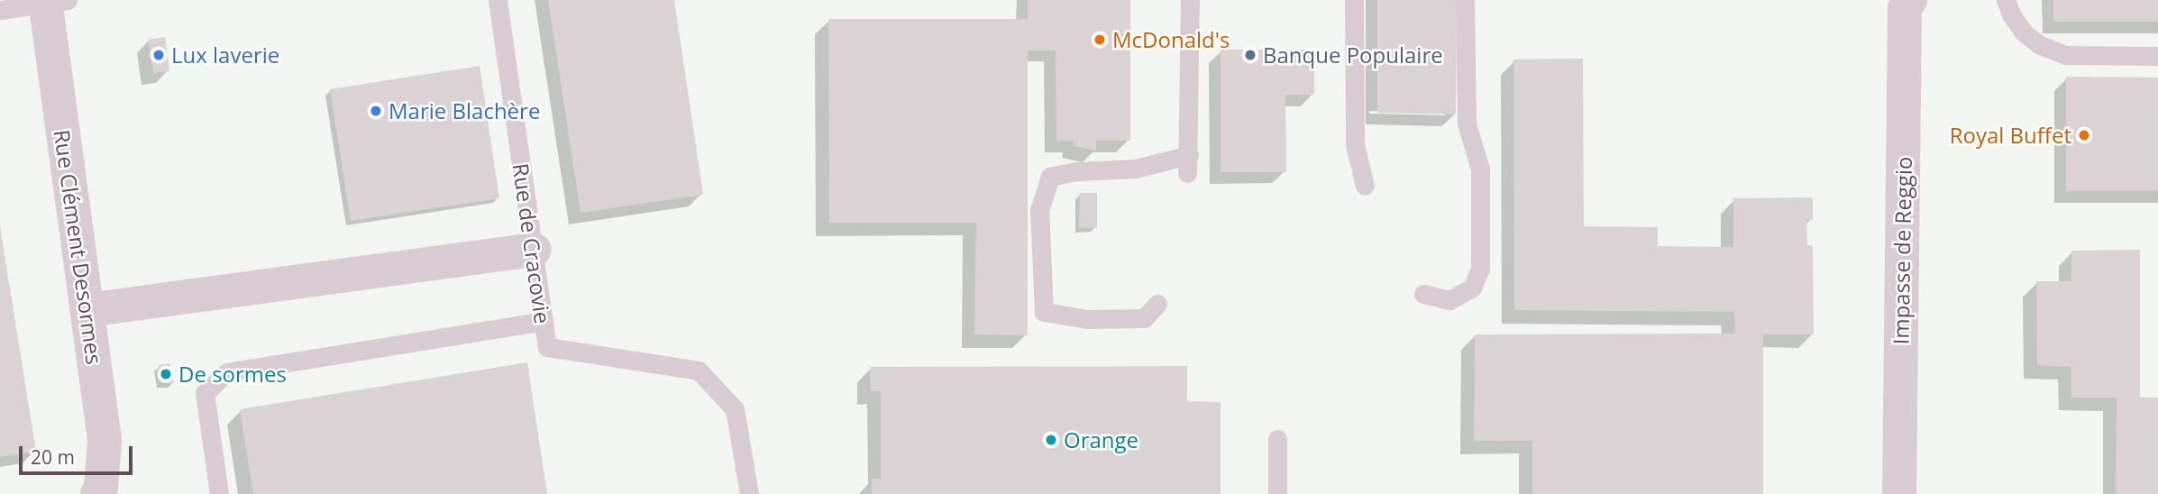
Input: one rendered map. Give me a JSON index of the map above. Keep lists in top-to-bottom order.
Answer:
{
  "streets": {
    "street": ["Rue Clément Desormes", "Impasse de Reggio"],
    "lane": ["Rue de Cracovie"]
  },
  "places": [
    "McDonald's",
    "Lux laverie",
    "Banque Populaire",
    "Marie Blachère",
    "Royal Buffet",
    "De sormes",
    "Orange"
  ],
  "scale_bar": "20 m"
}
